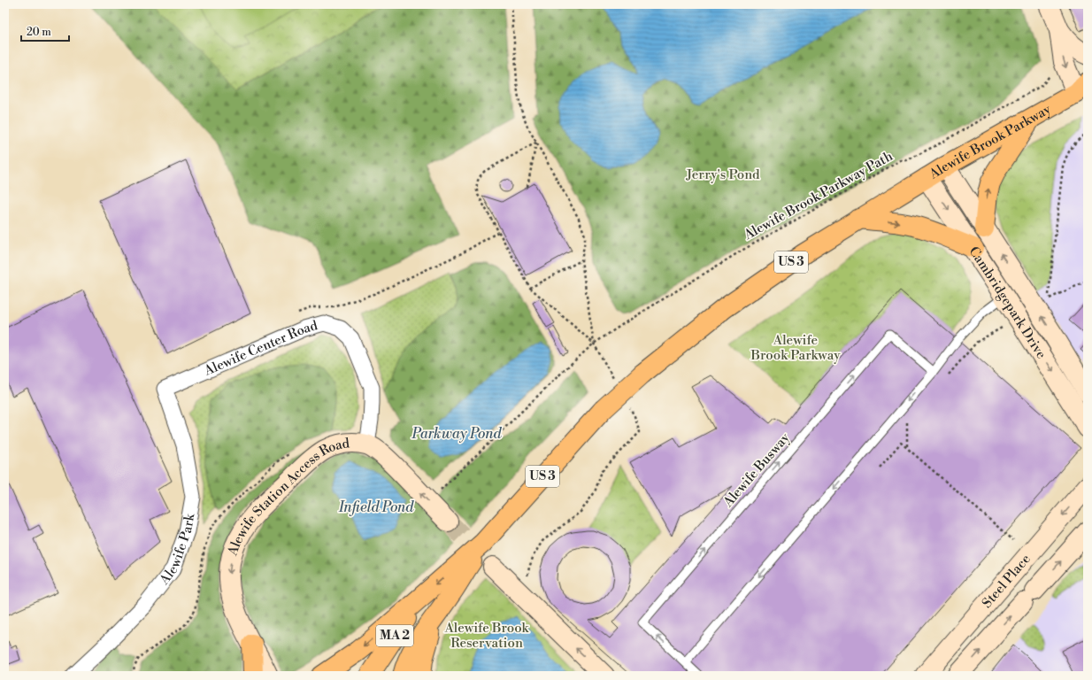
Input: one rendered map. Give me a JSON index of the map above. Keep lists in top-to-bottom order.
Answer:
{
  "streets": {
    "highway": ["Alewife Brook Parkway", "US 3", "MA 2"],
    "main road": ["Cambridgepark Drive", "Alewife Station Access Road", "Steel Place"],
    "street": ["Alewife Center Road", "Alewife Park"],
    "lane": ["Alewife Busway"],
    "path": ["Alewife Brook Parkway Path"]
  },
  "crossings": [
    ["Alewife Brook Parkway", "Cambridgepark Drive"],
    ["Alewife Brook Parkway", "MA 2"],
    ["Alewife Center Road", "Alewife Station Access Road"],
    ["Alewife Center Road", "Alewife Park"]
  ],
  "water": ["Parkway Pond", "Infield Pond"],
  "parks": ["Jerry's Pond", "Alewife Brook Parkway", "Alewife Brook Reservation"],
  "scale_bar": "20 m"
}
